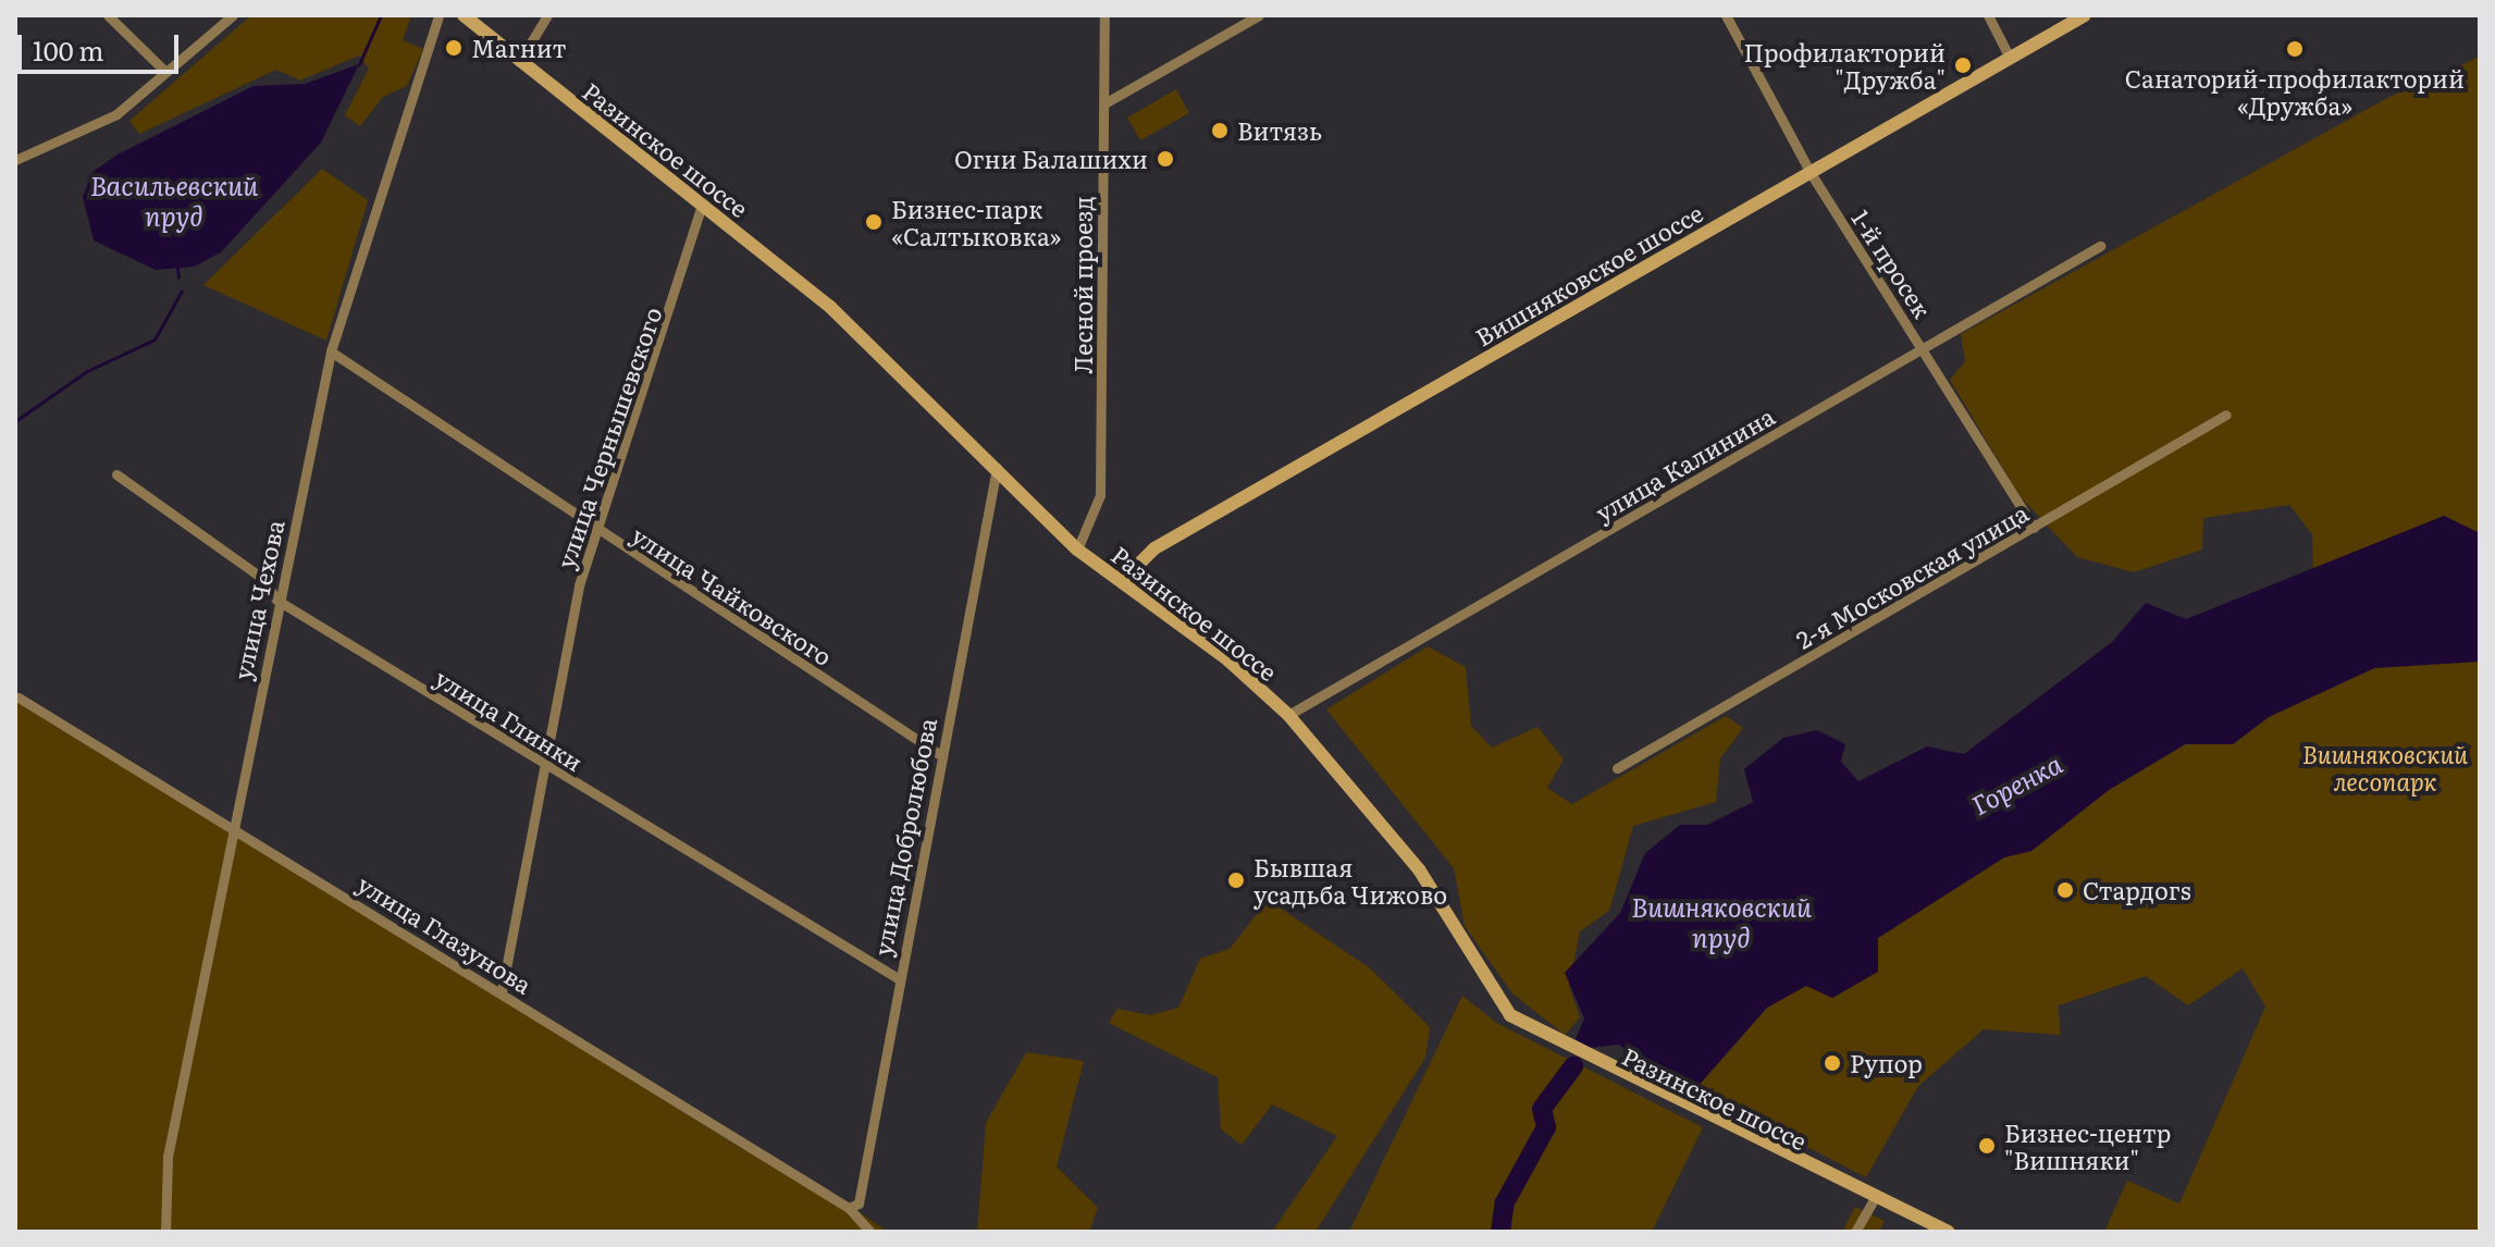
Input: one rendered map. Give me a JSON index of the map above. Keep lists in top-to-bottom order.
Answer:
{
  "streets": {
    "main road": ["Разинское шоссе", "Вишняковское шоссе"],
    "street": [
      "1-й просек",
      "Лесной проезд",
      "улица Чернышевского",
      "улица Калинина",
      "2-я Московская улица",
      "улица Чайковского",
      "улица Чехова",
      "улица Глинки",
      "улица Добролюбова",
      "улица Глазунова"
    ]
  },
  "crossings": [
    ["Разинское шоссе", "Вишняковское шоссе"],
    ["Разинское шоссе", "Лесной проезд"],
    ["Разинское шоссе", "улица Чернышевского"],
    ["Разинское шоссе", "улица Калинина"],
    ["Разинское шоссе", "улица Добролюбова"],
    ["1-й просек", "Вишняковское шоссе"],
    ["1-й просек", "улица Калинина"],
    ["1-й просек", "2-я Московская улица"],
    ["улица Чернышевского", "улица Чайковского"],
    ["улица Чернышевского", "улица Глинки"],
    ["улица Чернышевского", "улица Глазунова"],
    ["улица Чайковского", "улица Чехова"],
    ["улица Чайковского", "улица Добролюбова"],
    ["улица Чехова", "улица Глинки"],
    ["улица Чехова", "улица Глазунова"],
    ["улица Глинки", "улица Добролюбова"],
    ["улица Добролюбова", "улица Глазунова"]
  ],
  "water": ["Васильевский пруд", "Горенка", "Вишняковский пруд"],
  "parks": ["Вишняковский лесопарк"],
  "places": [
    "Магнит",
    "Санаторий-профилакторий «Дружба»",
    "Профилакторий \"Дружба\"",
    "Витязь",
    "Огни Балашихи",
    "Бизнес-парк «Салтыковка»",
    "Бывшая усадьба Чижово",
    "Стардогs",
    "Рупор",
    "Бизнес-центр \"Вишняки\""
  ],
  "scale_bar": "100 m"
}
